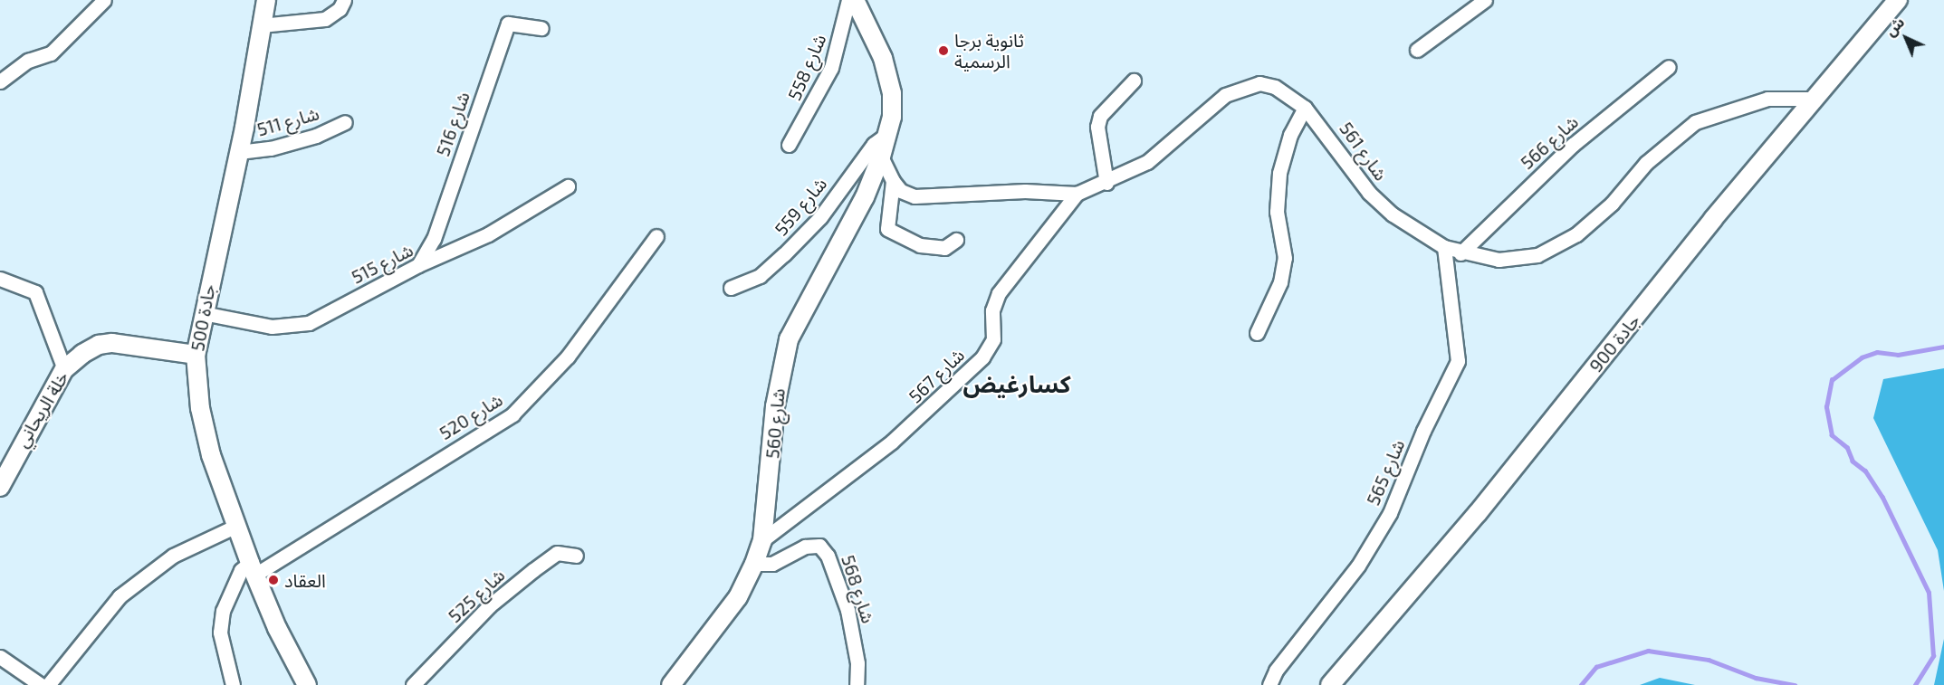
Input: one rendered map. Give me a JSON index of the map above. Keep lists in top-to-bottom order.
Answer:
{
  "streets": {
    "main road": [
      "جادة 500",
      "جادة 900",
      "خلة الريحاني",
      "شارع 560"
    ],
    "street": [
      "شارع 558",
      "شارع 511",
      "شارع 516",
      "شارع 566",
      "شارع 561",
      "شارع 559",
      "شارع 515",
      "شارع 567",
      "شارع 520",
      "شارع 565",
      "شارع 568",
      "شارع 525"
    ]
  },
  "crossings": [
    ["شارع 511", "جادة 500"],
    ["شارع 516", "شارع 515"],
    ["شارع 566", "شارع 561"],
    ["شارع 561", "جادة 900"],
    ["شارع 561", "شارع 567"],
    ["شارع 561", "شارع 560"],
    ["شارع 561", "شارع 565"],
    ["شارع 559", "شارع 560"],
    ["شارع 515", "جادة 500"],
    ["جادة 500", "خلة الريحاني"],
    ["جادة 500", "شارع 520"],
    ["شارع 567", "شارع 560"],
    ["شارع 560", "شارع 568"]
  ],
  "districts": ["كسارغيض"],
  "places": ["ثانوية برجا الرسمية", "العقاد"],
  "north": "top left"
}
